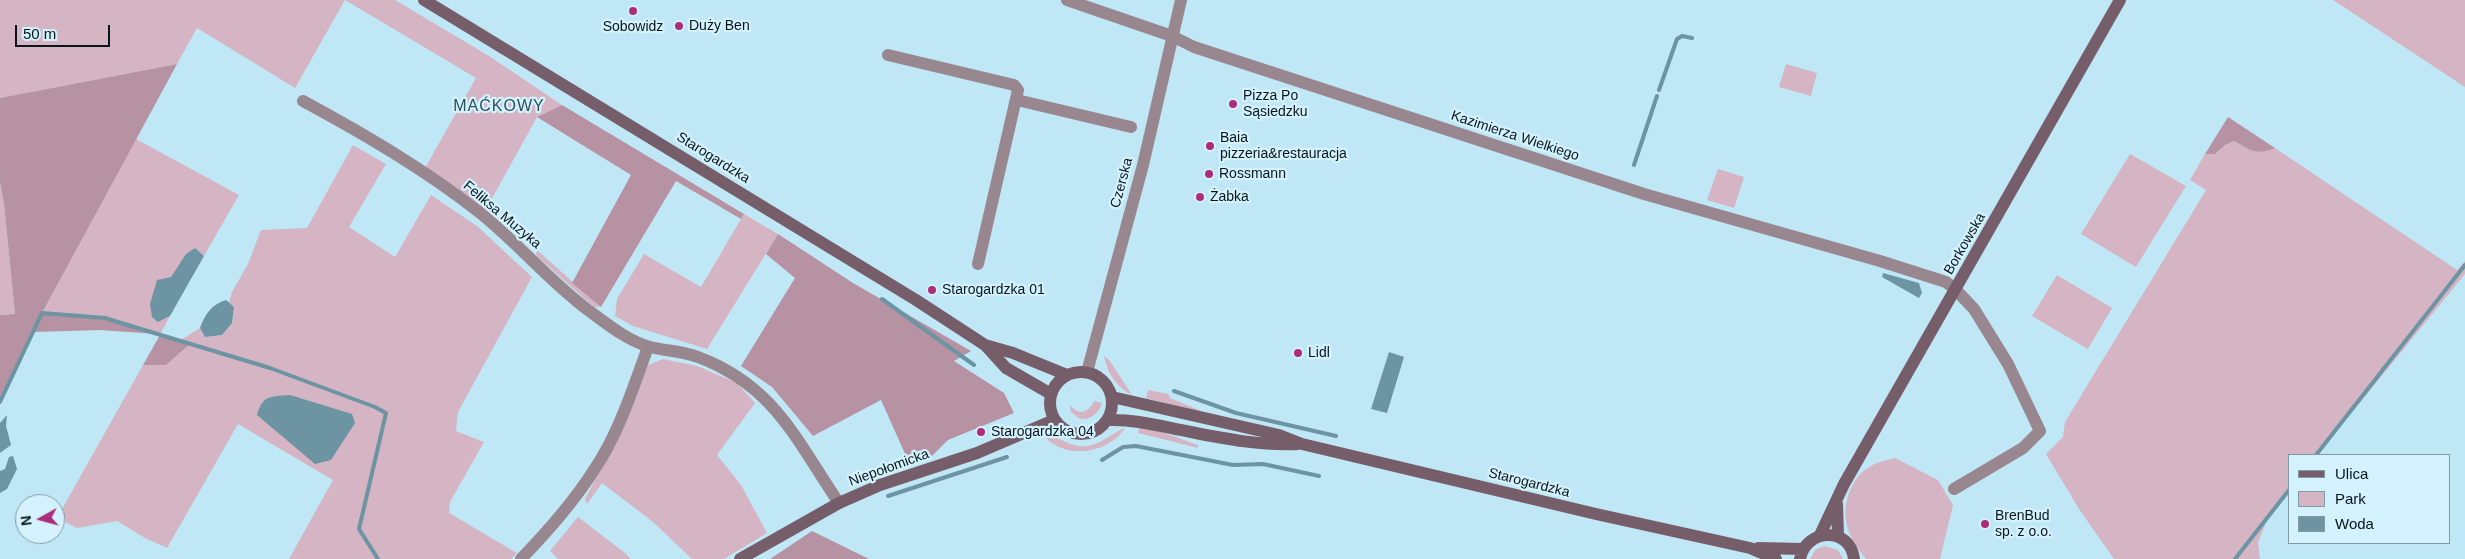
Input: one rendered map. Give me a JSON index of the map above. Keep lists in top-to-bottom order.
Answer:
{
  "streets": {
    "main road": ["Starogardzka", "Borkowska", "Niepołomicka"],
    "street": ["Kazimierza Wielkiego", "Czerska", "Feliksa Muzyka"]
  },
  "crossings": [
    ["Kazimierza Wielkiego", "Czerska"],
    ["Kazimierza Wielkiego", "Borkowska"],
    ["Starogardzka", "Czerska"],
    ["Starogardzka", "Niepołomicka"],
    ["Czerska", "Niepołomicka"],
    ["Feliksa Muzyka", "Niepołomicka"]
  ],
  "districts": ["MAĆKOWY"],
  "places": [
    "Sobowidz",
    "Duży Ben",
    "Pizza Po Sąsiedzku",
    "Baia pizzeria&restauracja",
    "Rossmann",
    "Żabka",
    "Starogardzka 01",
    "Lidl",
    "Starogardzka 04",
    "BrenBud sp. z o.o."
  ],
  "legend": ["Ulica", "Park", "Woda"],
  "scale_bar": "50 m",
  "north": "left"
}
